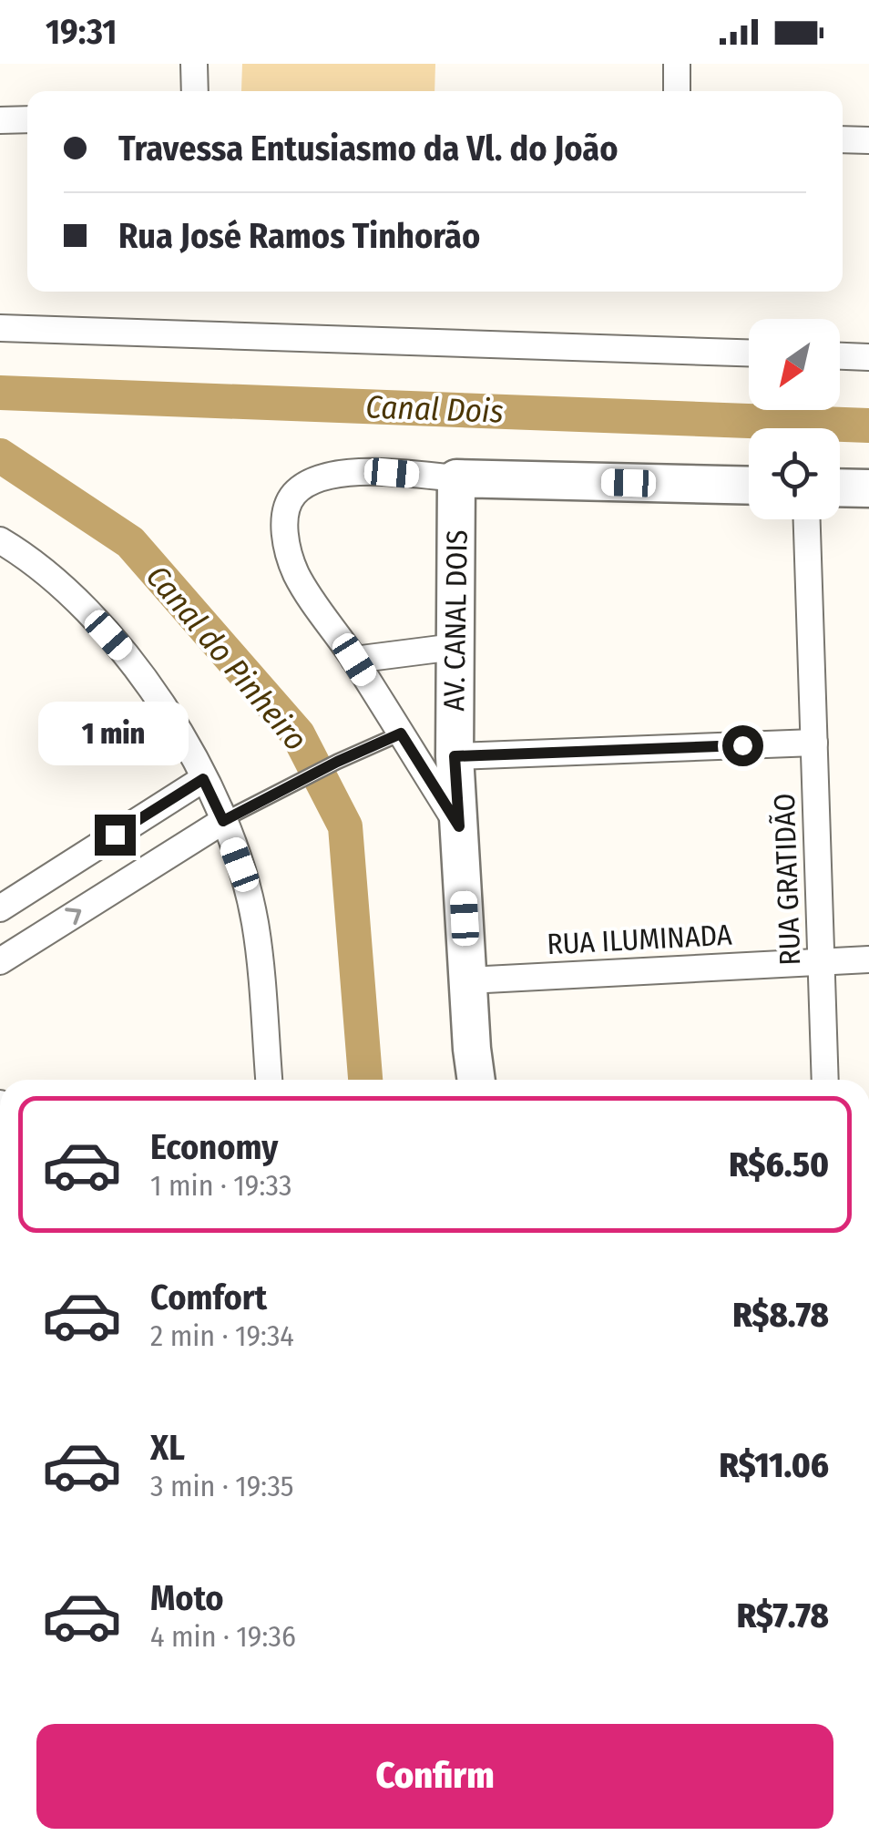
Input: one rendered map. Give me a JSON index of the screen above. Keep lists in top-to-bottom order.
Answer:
{
  "streets": {
    "street": ["AV. CANAL DOIS", "RUA GRATIDÃO", "RUA ILUMINADA"]
  },
  "crossings": [
    ["AV. CANAL DOIS", "RUA ILUMINADA"],
    ["RUA GRATIDÃO", "RUA ILUMINADA"]
  ],
  "water": ["Canal Dois", "Canal do Pinheiro"],
  "north": "bottom left",
  "page": {
    "status": "19:31",
    "banner": ["Travessa Entusiasmo da Vl. do João", "Rua José Ramos Tinhorão"],
    "bubble": "1 min",
    "list": [
      {
        "name": "Economy",
        "note": "1 min · 19:33",
        "value": "R$6.50"
      },
      {
        "name": "Comfort",
        "note": "2 min · 19:34",
        "value": "R$8.78"
      },
      {
        "name": "XL",
        "note": "3 min · 19:35",
        "value": "R$11.06"
      },
      {
        "name": "Moto",
        "note": "4 min · 19:36",
        "value": "R$7.78"
      }
    ],
    "buttons": "Confirm"
  }
}
